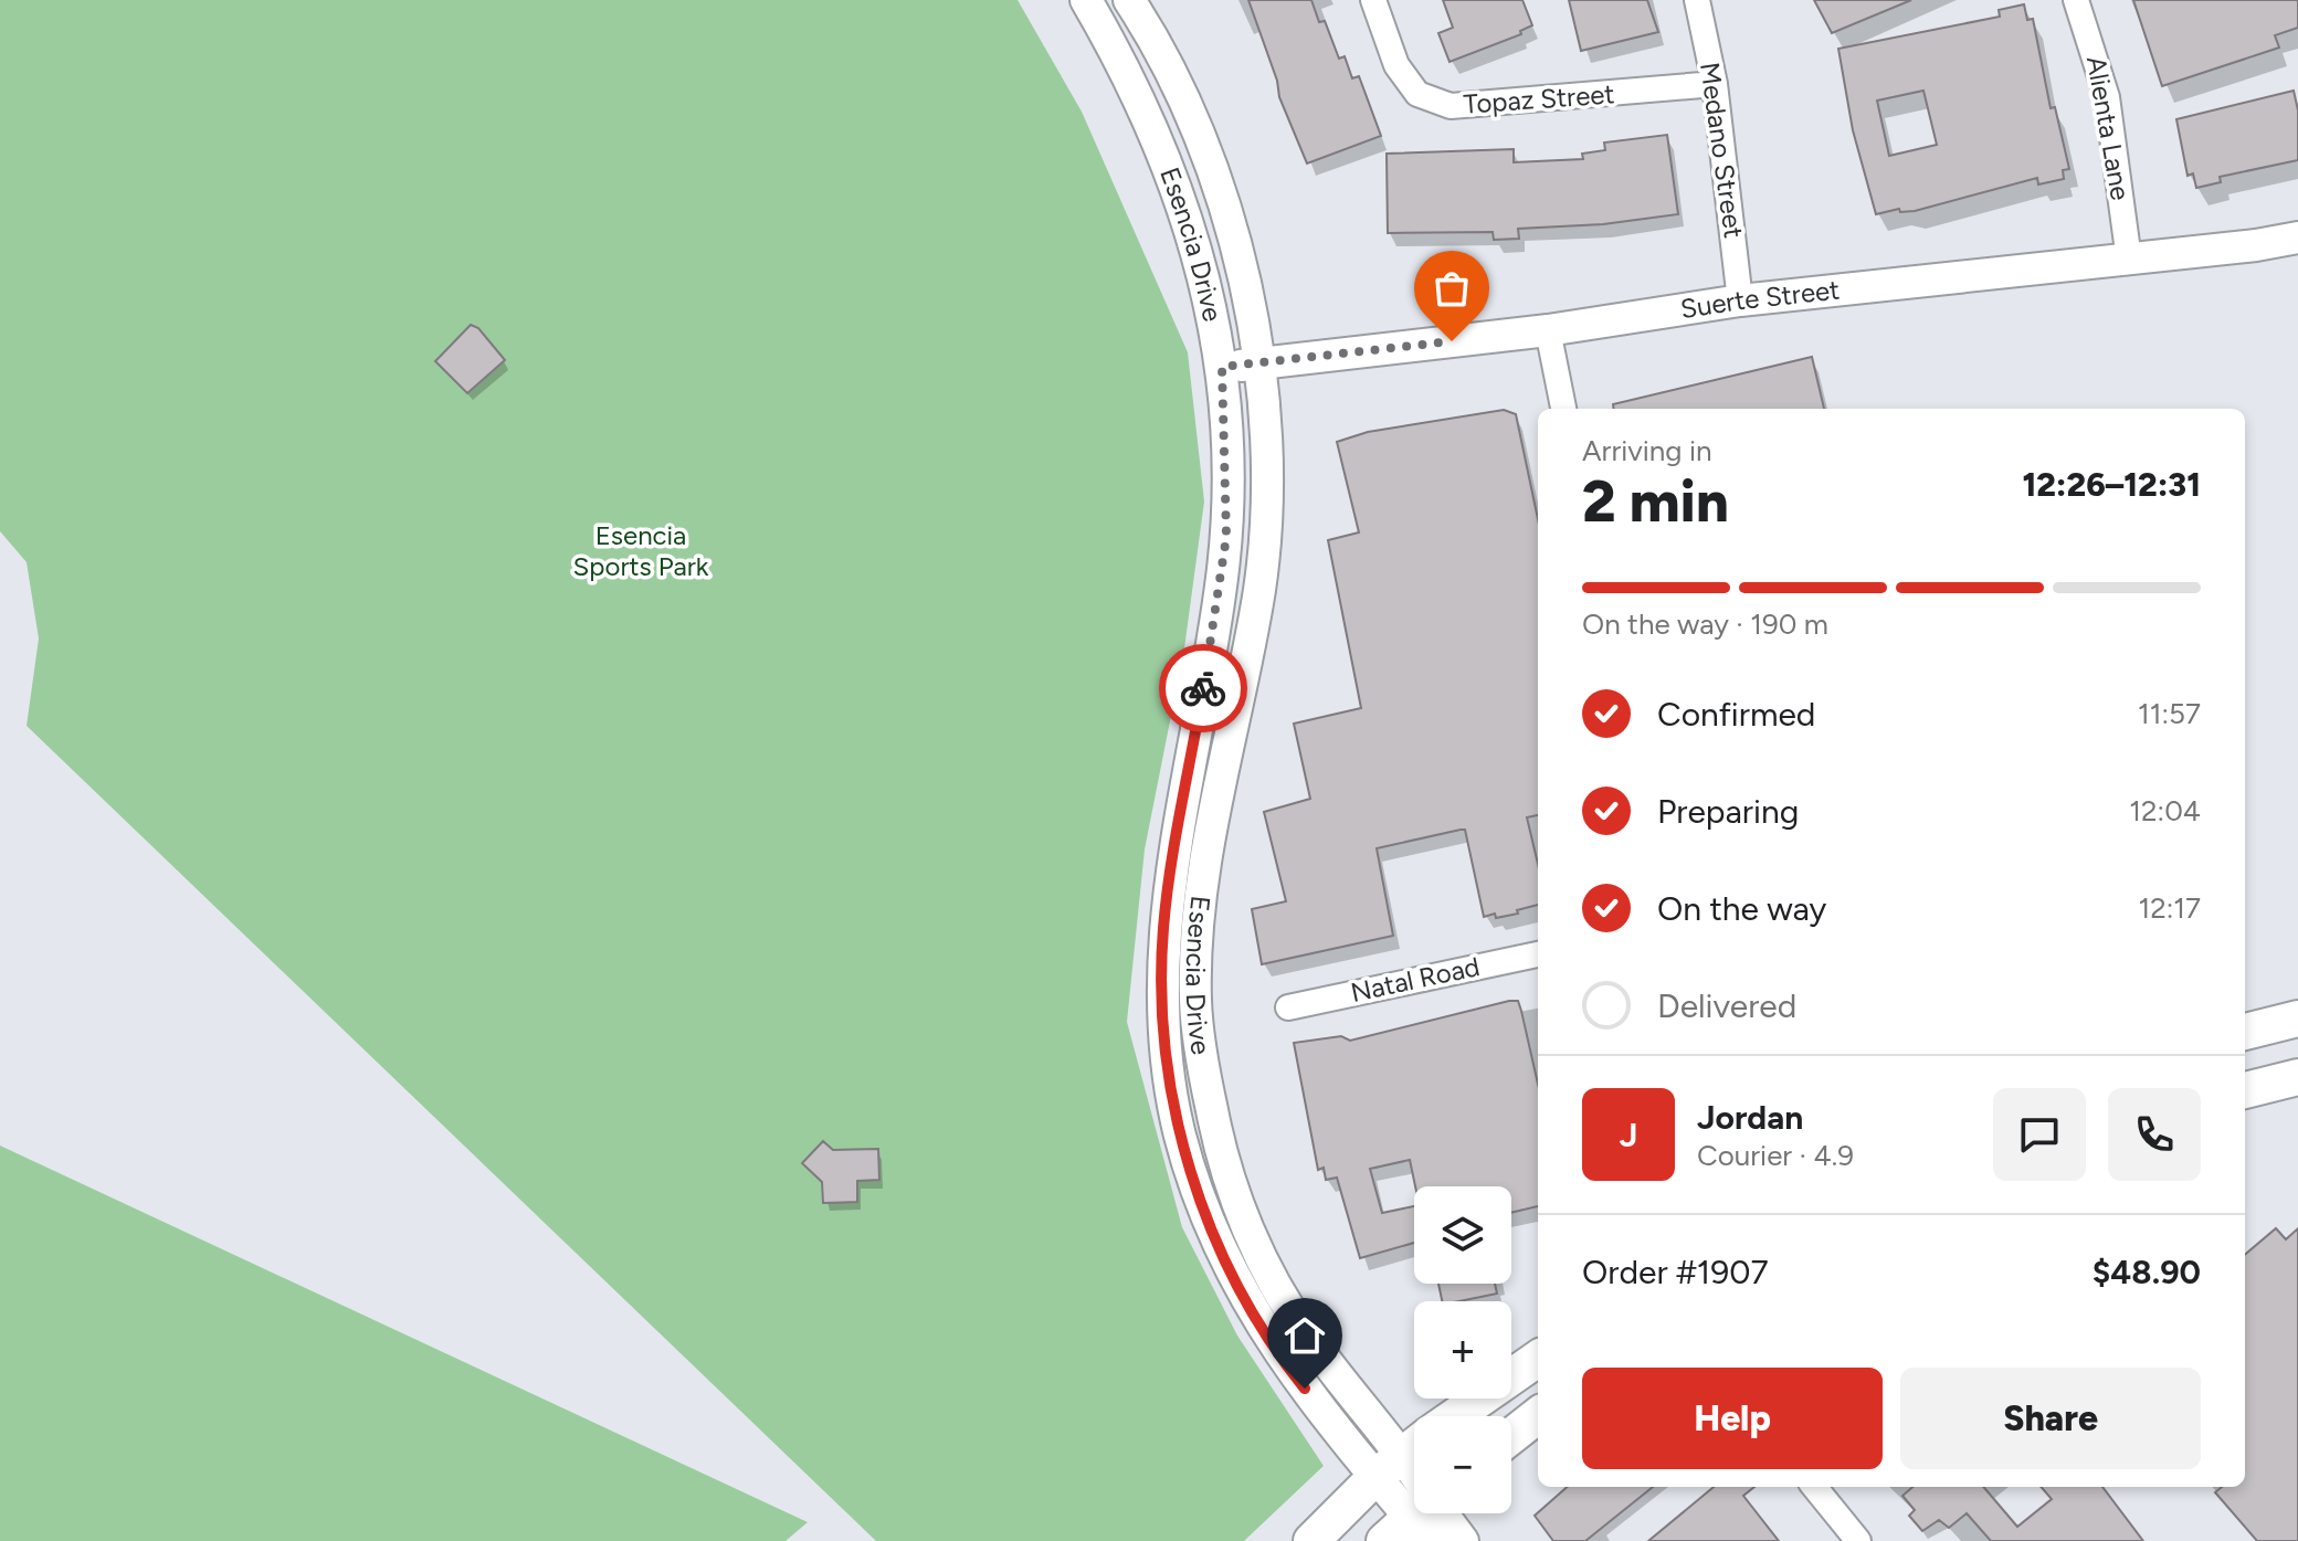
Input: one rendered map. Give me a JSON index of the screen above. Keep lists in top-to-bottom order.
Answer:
{
  "streets": {
    "street": [
      "Topaz Street",
      "Alienta Lane",
      "Medano Street",
      "Esencia Drive",
      "Suerte Street",
      "Natal Road"
    ]
  },
  "crossings": [
    ["Topaz Street", "Medano Street"],
    ["Alienta Lane", "Suerte Street"],
    ["Medano Street", "Suerte Street"],
    ["Esencia Drive", "Suerte Street"]
  ],
  "parks": ["Esencia Sports Park"],
  "page": {
    "heading": ["2 min", "Arriving in", "12:26–12:31"],
    "panel": [
      "Jordan",
      "Courier · 4.9",
      "Order #1907",
      "$48.90"
    ],
    "bar": "On the way · 190 m",
    "list": [
      ["Confirmed", "11:57"],
      ["Preparing", "12:04"],
      ["On the way", "12:17"],
      "Delivered"
    ],
    "round": "J",
    "map_buttons": ["+", "−"],
    "buttons": ["Help", "Share"]
  }
}
